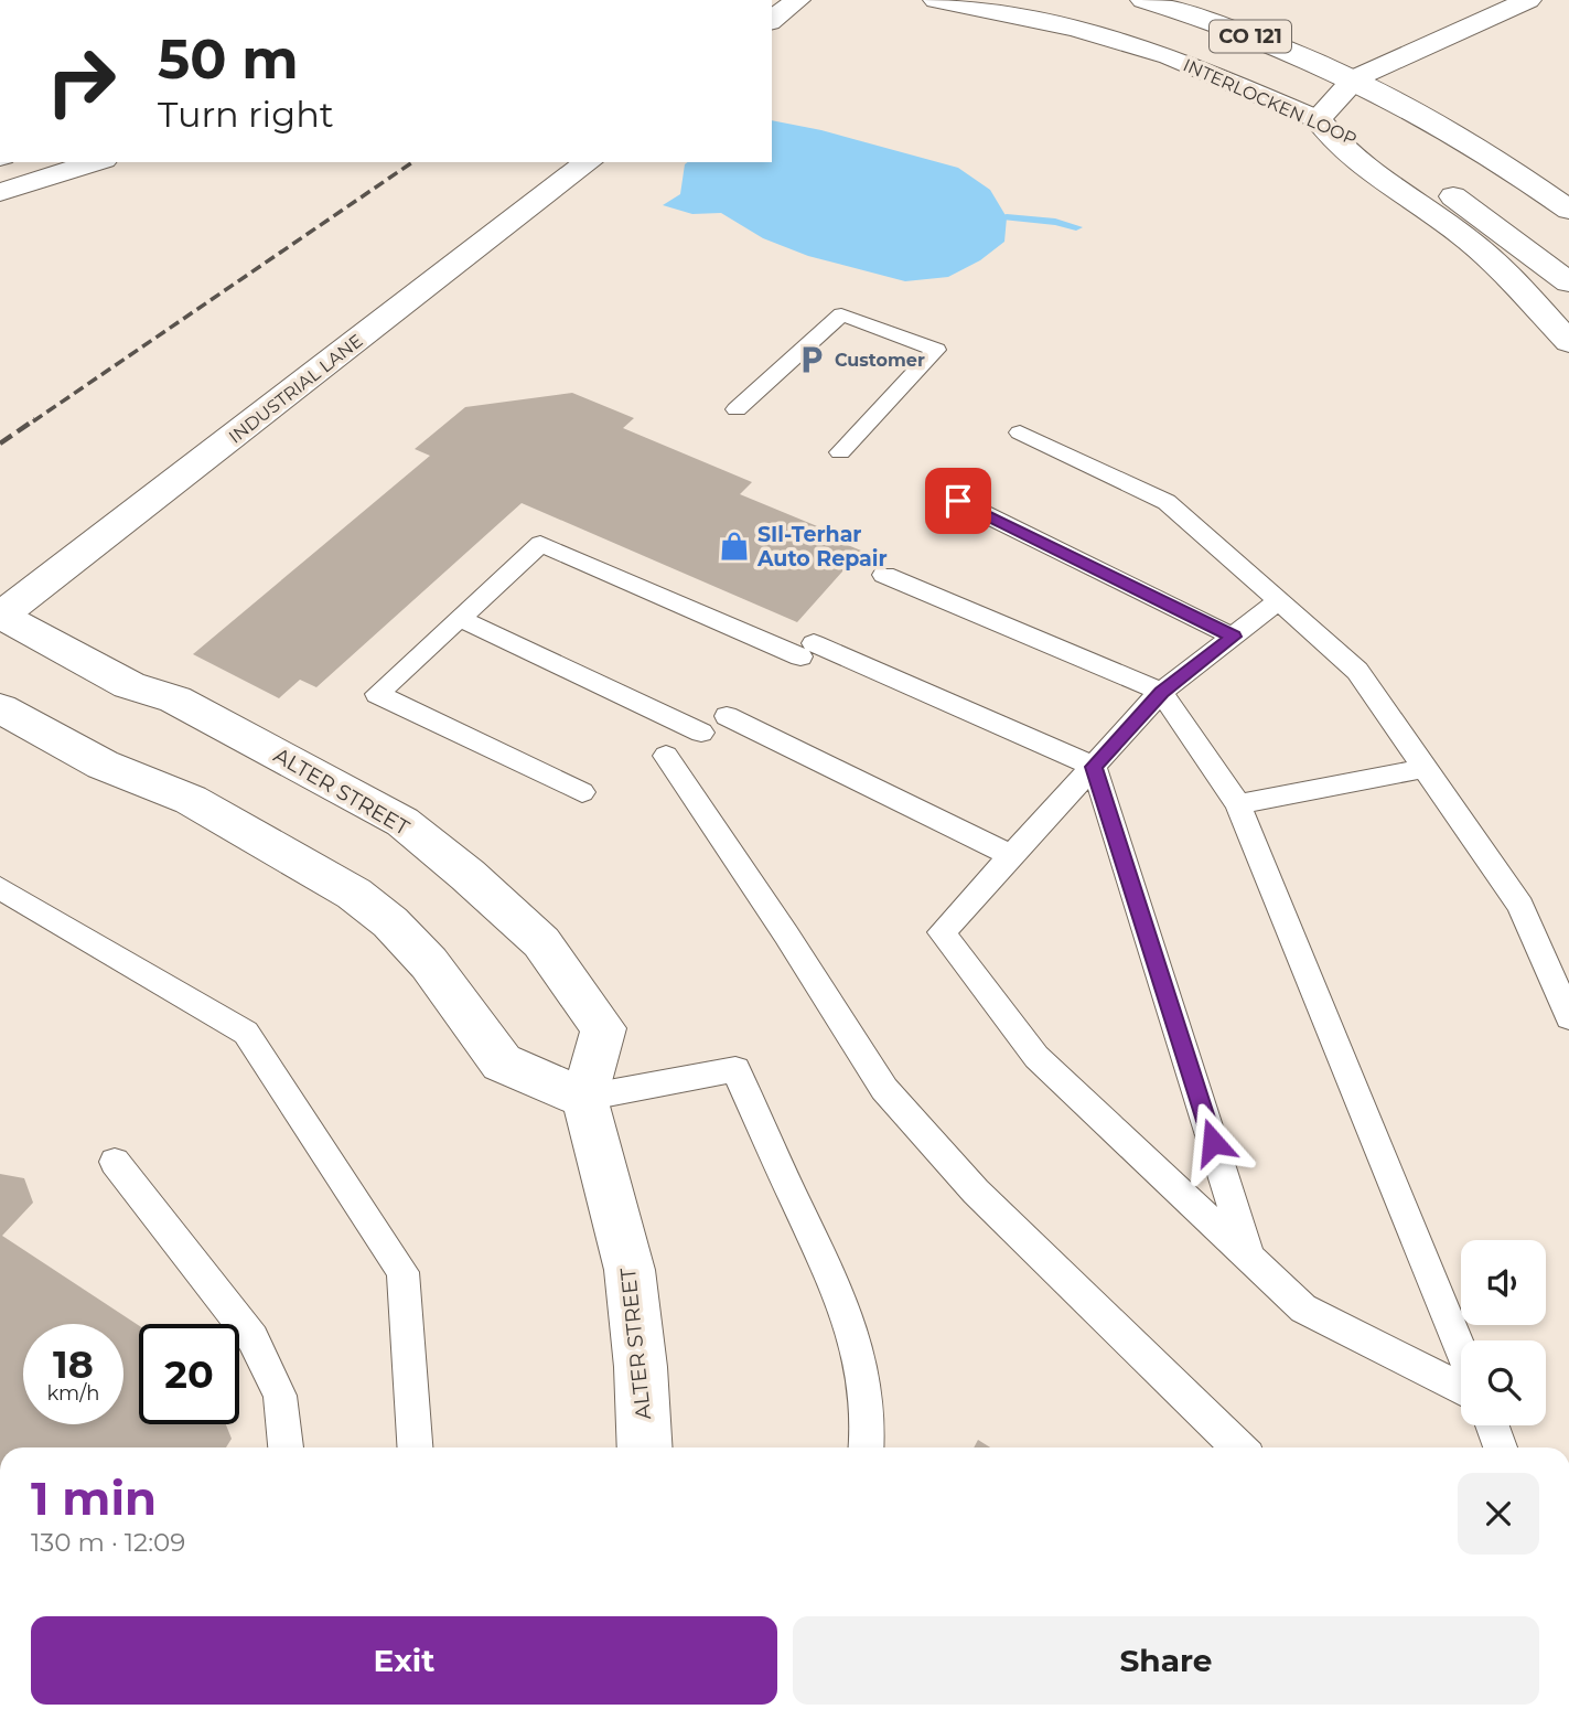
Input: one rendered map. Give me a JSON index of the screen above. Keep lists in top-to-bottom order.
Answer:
{
  "streets": {
    "main road": [
      "CO 121",
      "INTERLOCKEN LOOP",
      "INDUSTRIAL LANE",
      "ALTER STREET"
    ]
  },
  "crossings": [
    ["INDUSTRIAL LANE", "ALTER STREET"]
  ],
  "places": {
    "parking": ["Customer"],
    "shop": ["SIl-Terhar Auto Repair"]
  },
  "page": {
    "turn": ["50 m", "Turn right"],
    "speed": "18 km/h",
    "limit": "20",
    "heading": ["1 min", "130 m · 12:09"],
    "buttons": ["Exit", "Share"]
  }
}
